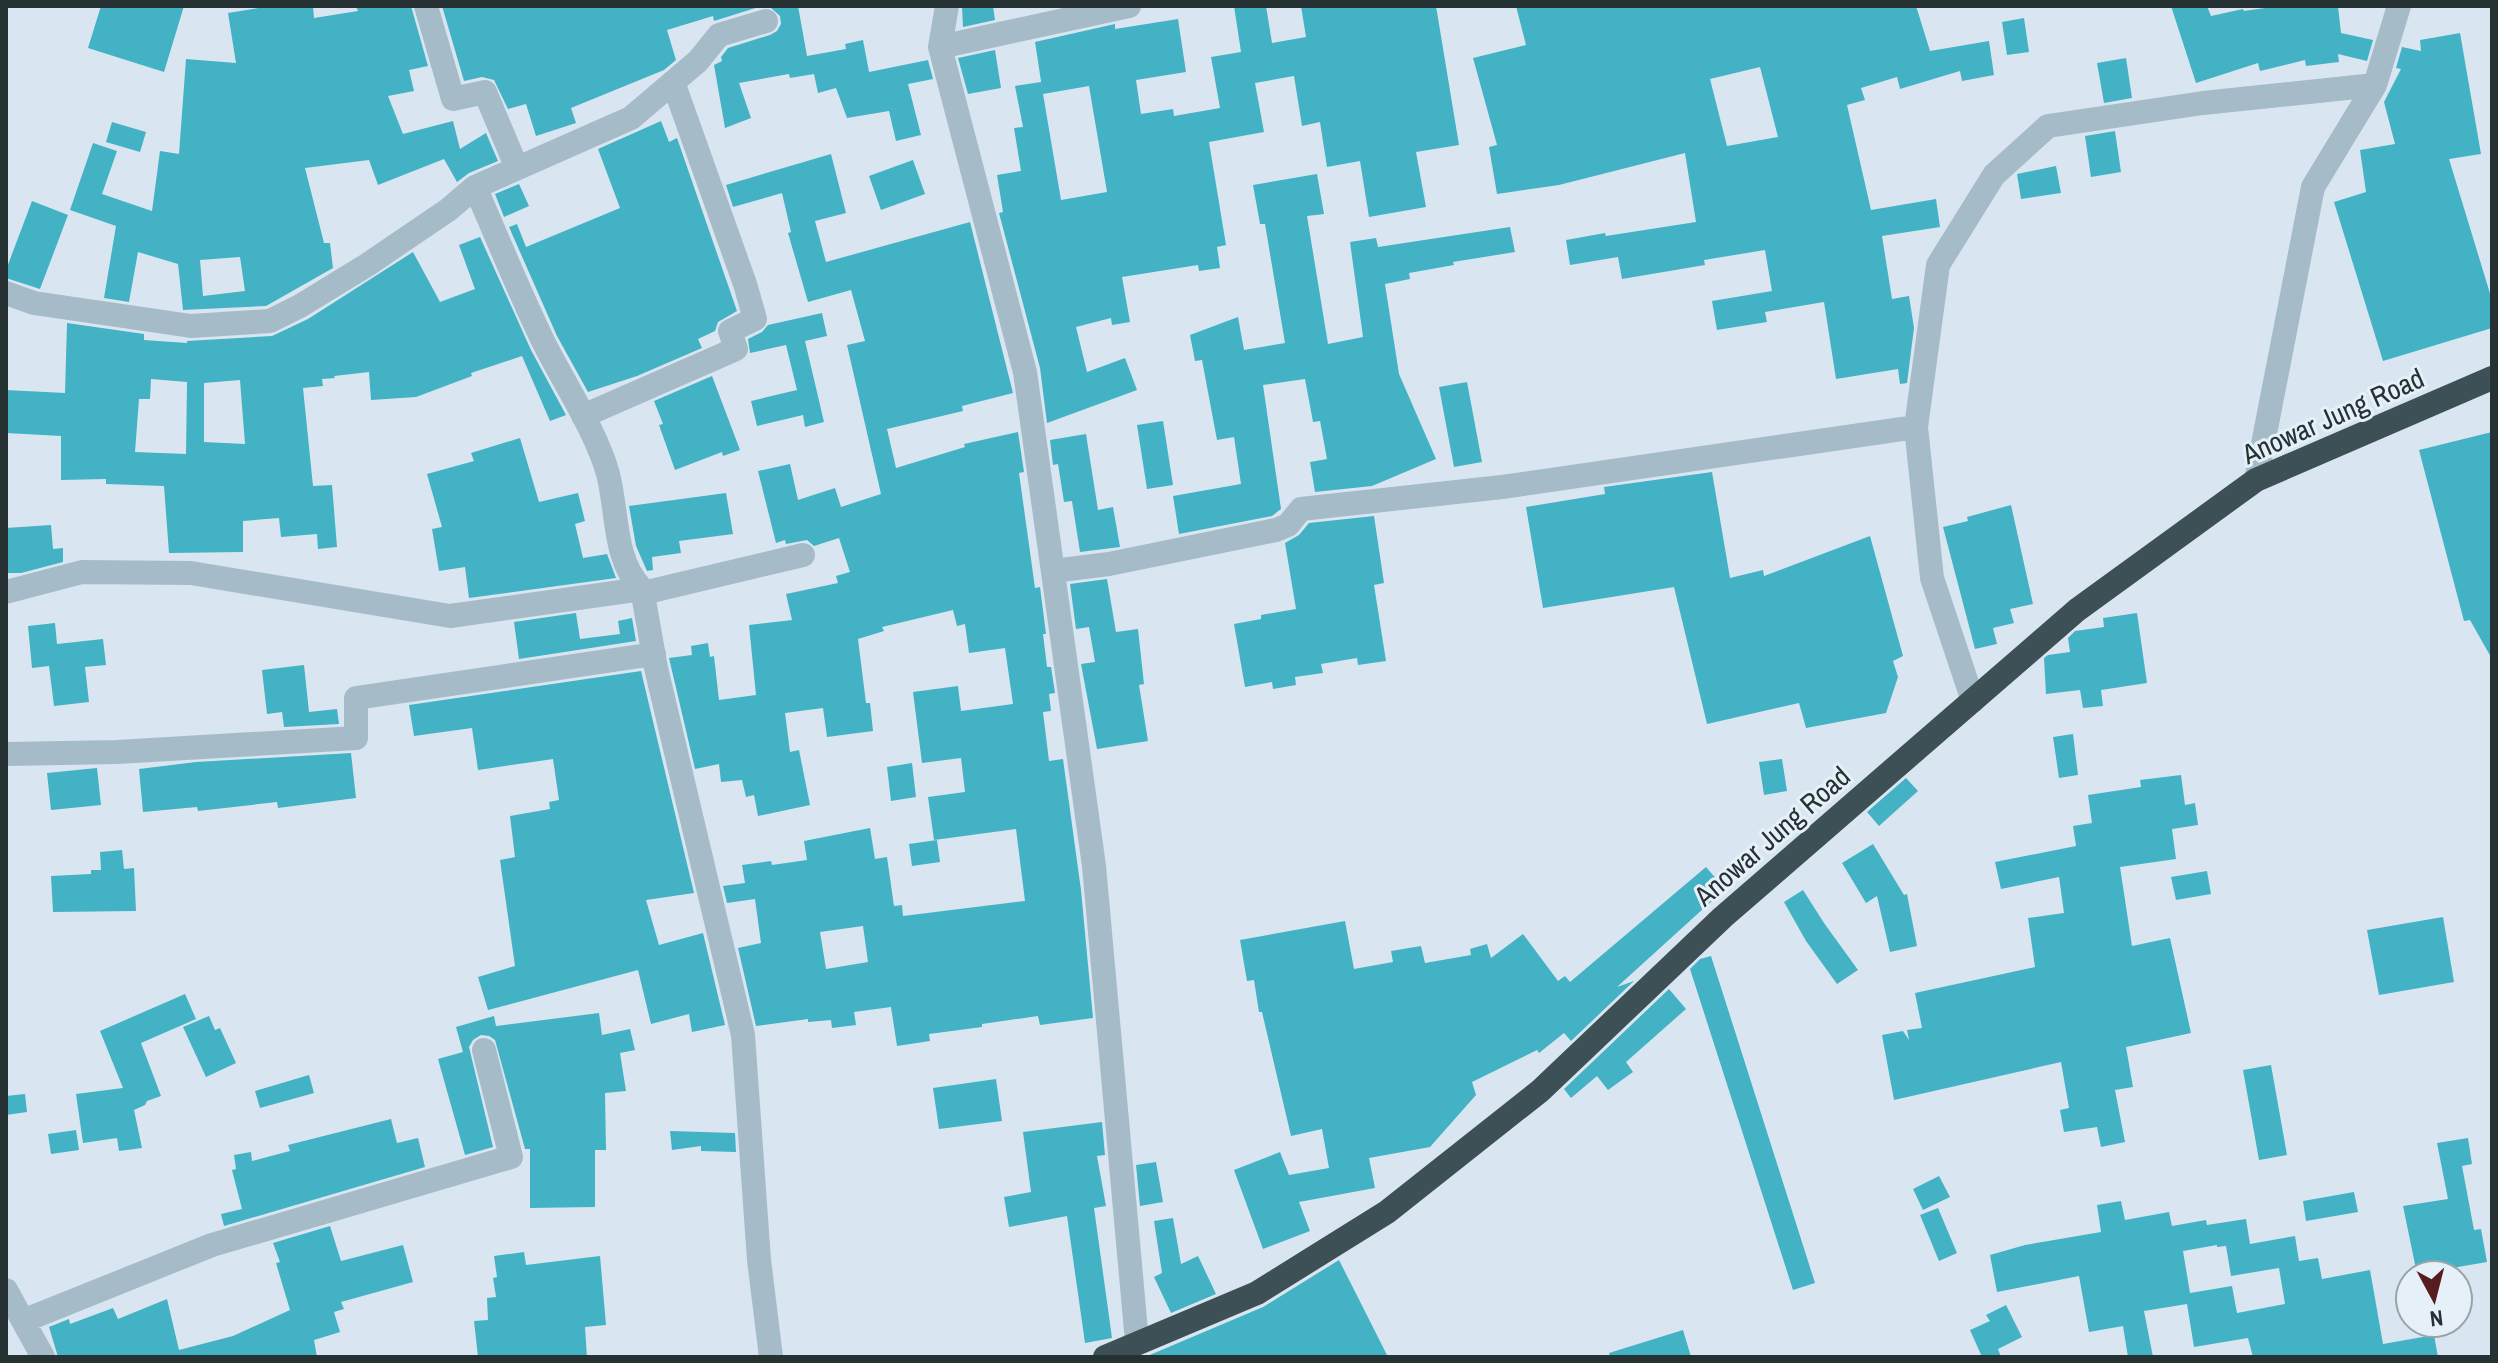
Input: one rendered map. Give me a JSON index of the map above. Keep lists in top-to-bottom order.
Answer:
{
  "streets": {
    "highway": ["Anowar Jung Road"]
  },
  "north": "bottom"
}
